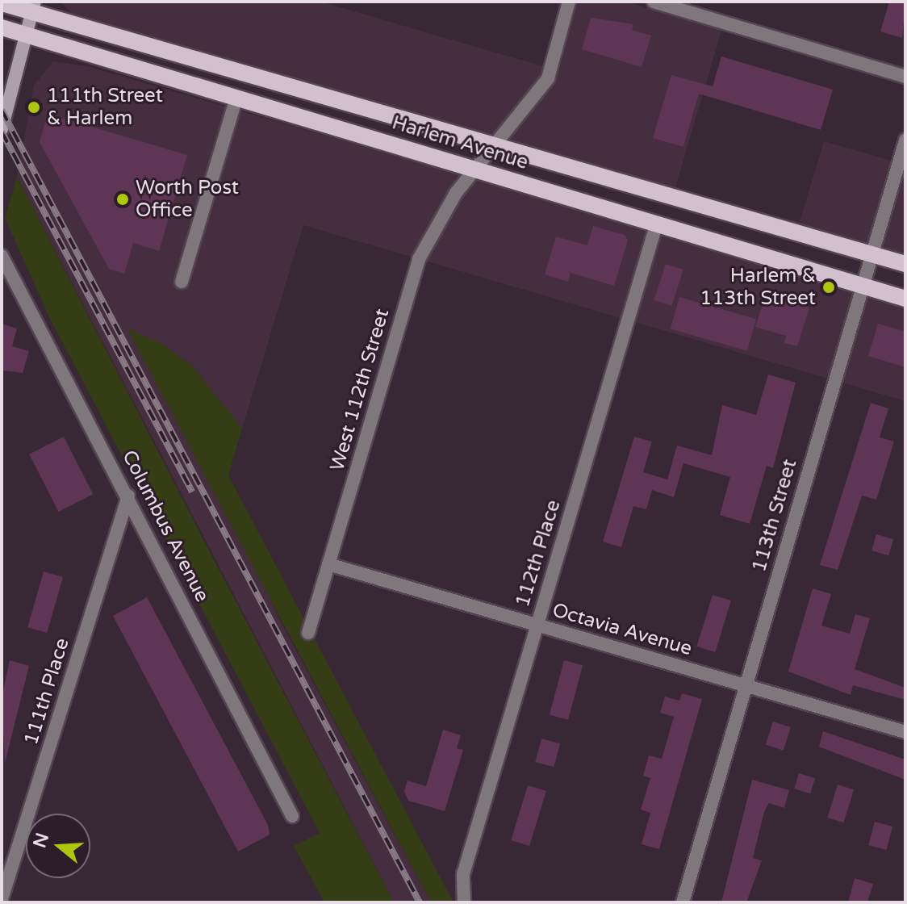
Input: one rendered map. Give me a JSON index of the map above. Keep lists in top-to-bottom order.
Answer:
{
  "streets": {
    "main road": ["Harlem Avenue"],
    "street": [
      "West 112th Street",
      "113th Street",
      "Columbus Avenue",
      "112th Place",
      "Octavia Avenue",
      "111th Place"
    ]
  },
  "crossings": [
    ["Harlem Avenue", "West 112th Street"],
    ["Harlem Avenue", "113th Street"],
    ["Harlem Avenue", "112th Place"],
    ["West 112th Street", "Octavia Avenue"],
    ["113th Street", "Octavia Avenue"],
    ["Columbus Avenue", "111th Place"],
    ["112th Place", "Octavia Avenue"]
  ],
  "places": ["111th Street & Harlem", "Worth Post Office", "Harlem & 113th Street"],
  "north": "left"
}
